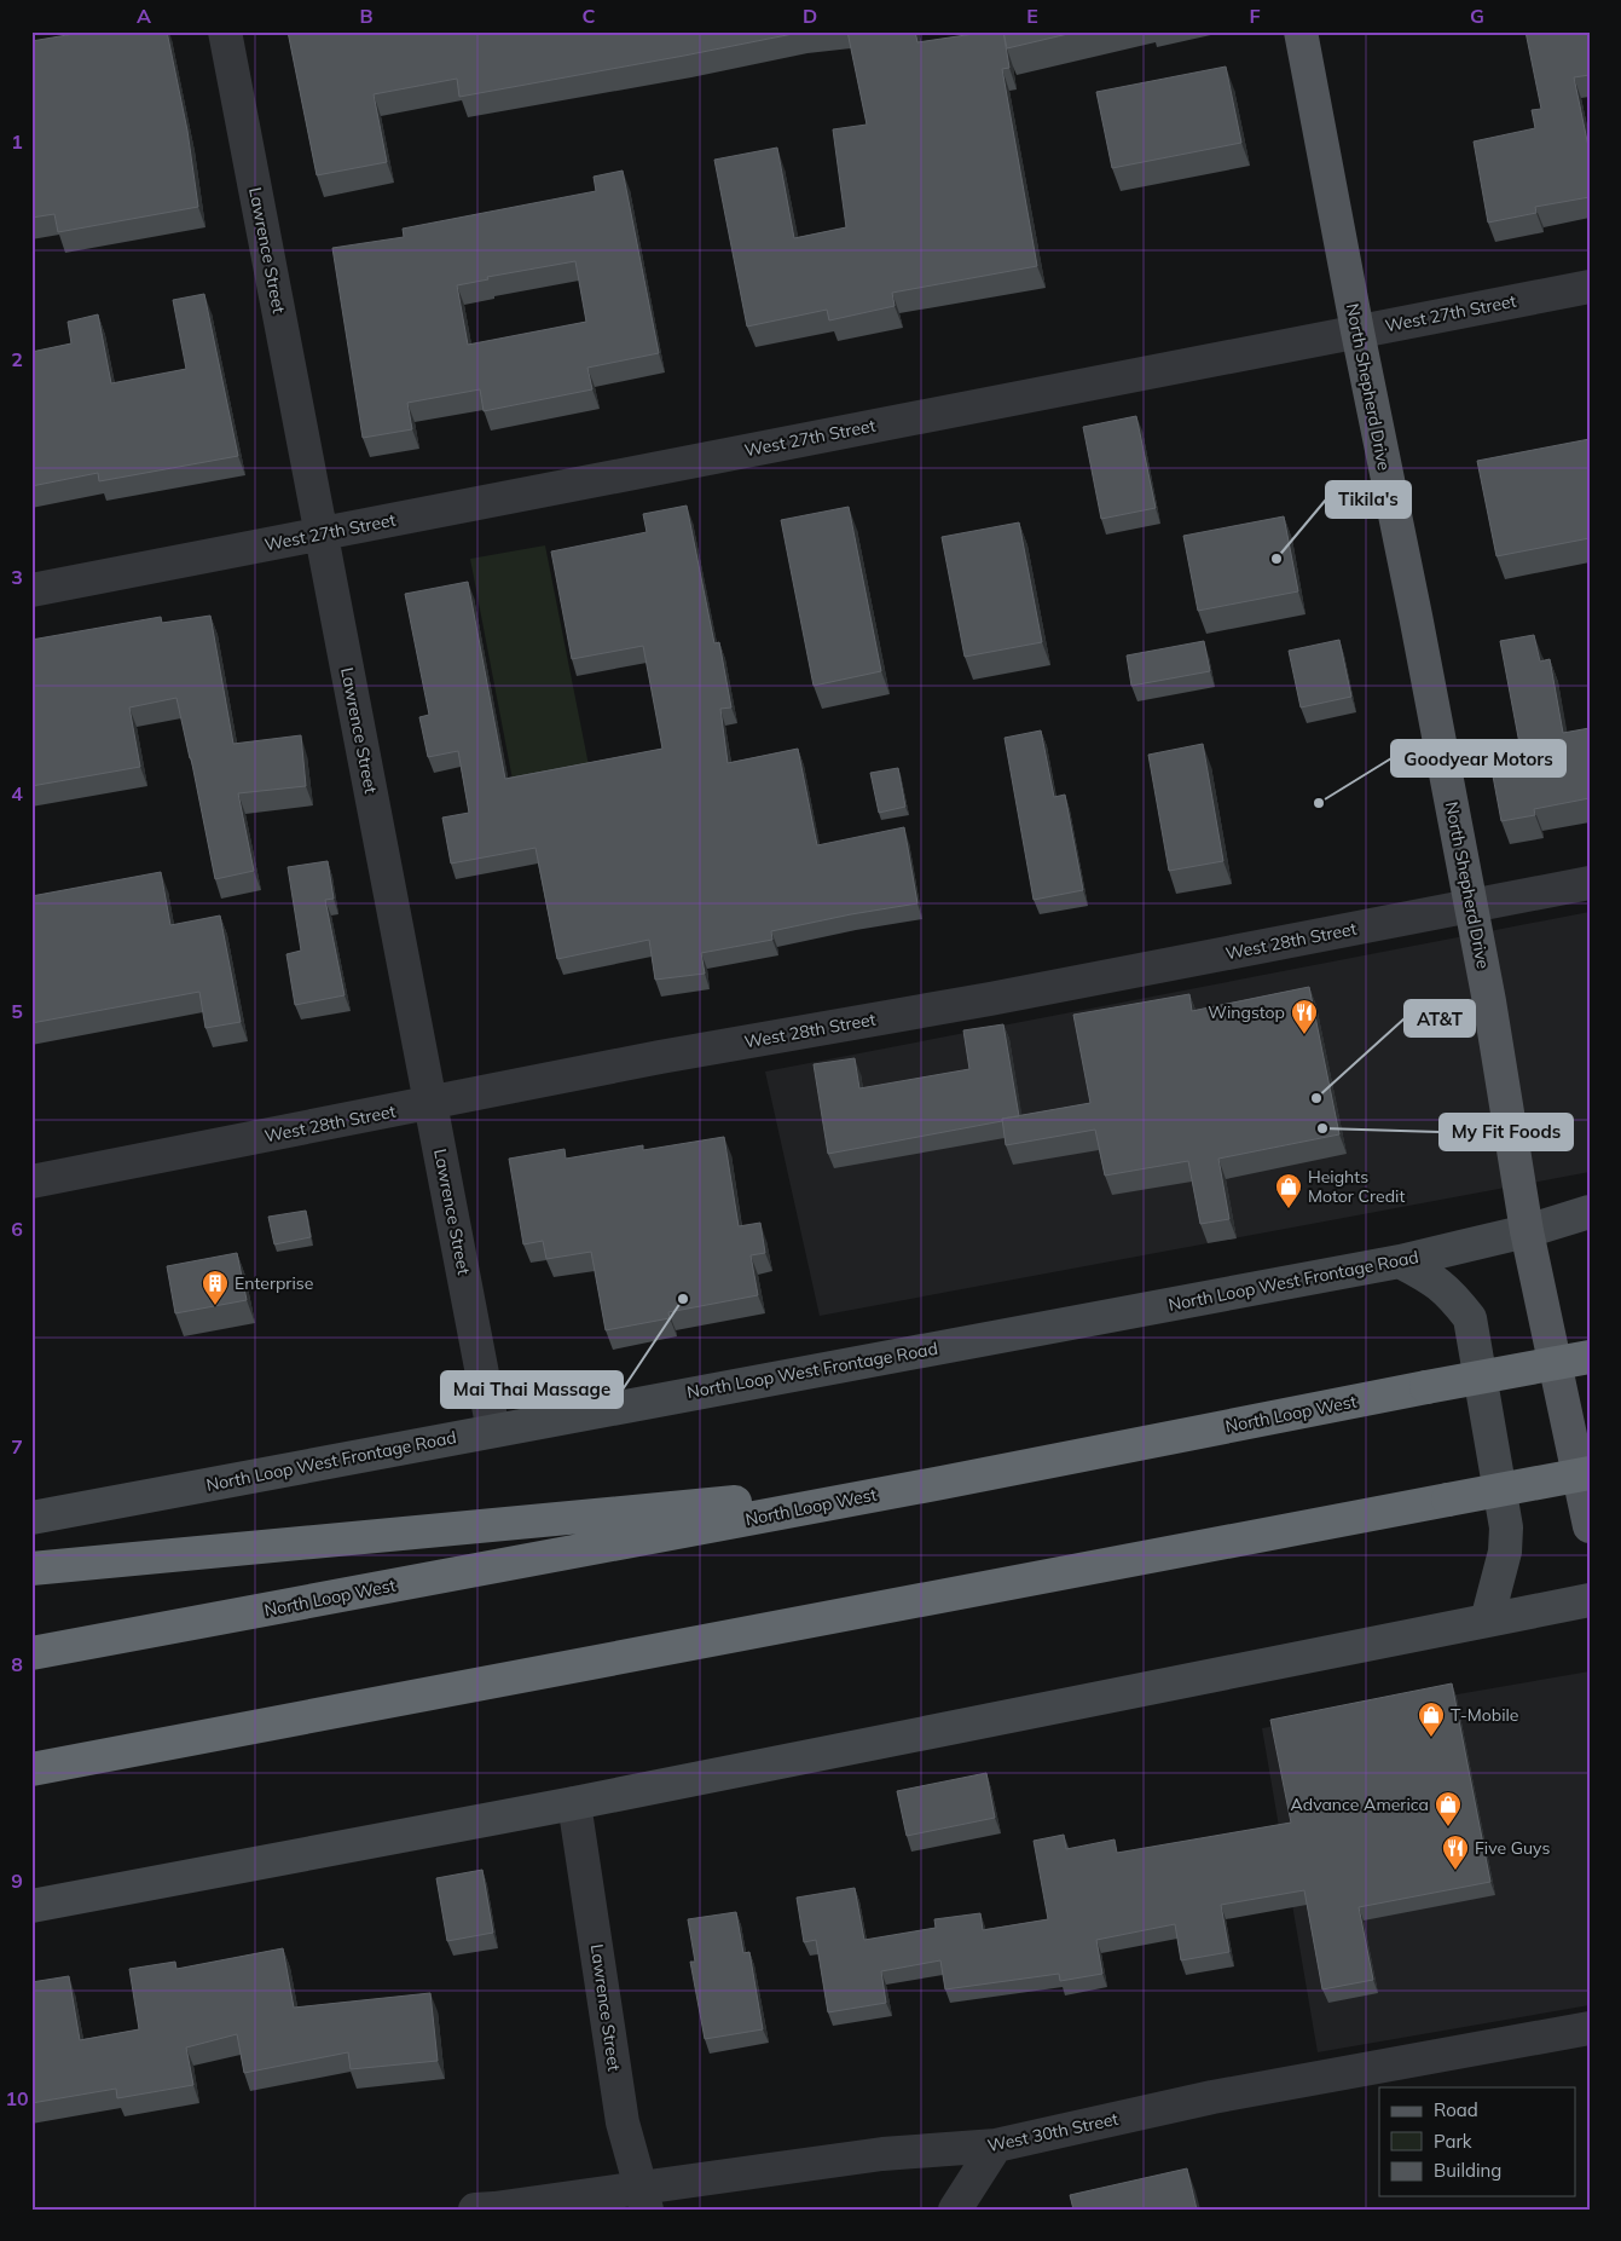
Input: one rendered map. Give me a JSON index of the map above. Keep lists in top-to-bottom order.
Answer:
{
  "streets": {
    "highway": ["North Loop West"],
    "main road": ["North Shepherd Drive", "North Loop West Frontage Road"],
    "street": [
      "Lawrence Street",
      "West 27th Street",
      "West 28th Street",
      "West 30th Street"
    ]
  },
  "crossings": [
    ["Lawrence Street", "West 27th Street"],
    ["Lawrence Street", "West 28th Street"],
    ["Lawrence Street", "North Loop West Frontage Road"],
    ["Lawrence Street", "West 30th Street"],
    ["West 27th Street", "North Shepherd Drive"],
    ["North Shepherd Drive", "West 28th Street"],
    ["North Shepherd Drive", "North Loop West Frontage Road"]
  ],
  "places": {
    "other": [
      "Tikila's",
      "Goodyear Motors",
      "AT&T",
      "My Fit Foods",
      "Mai Thai Massage"
    ],
    "restaurant": ["Wingstop", "Five Guys"],
    "shop": ["Heights Motor Credit", "T-Mobile", "Advance America"],
    "building": ["Enterprise"]
  },
  "legend": ["Road", "Park", "Building"],
  "grid": {
    "columns": [
      "A",
      "B",
      "C",
      "D",
      "E",
      "F",
      "G"
    ],
    "rows": [
      "1",
      "2",
      "3",
      "4",
      "5",
      "6",
      "7",
      "8",
      "9",
      "10"
    ]
  }
}
